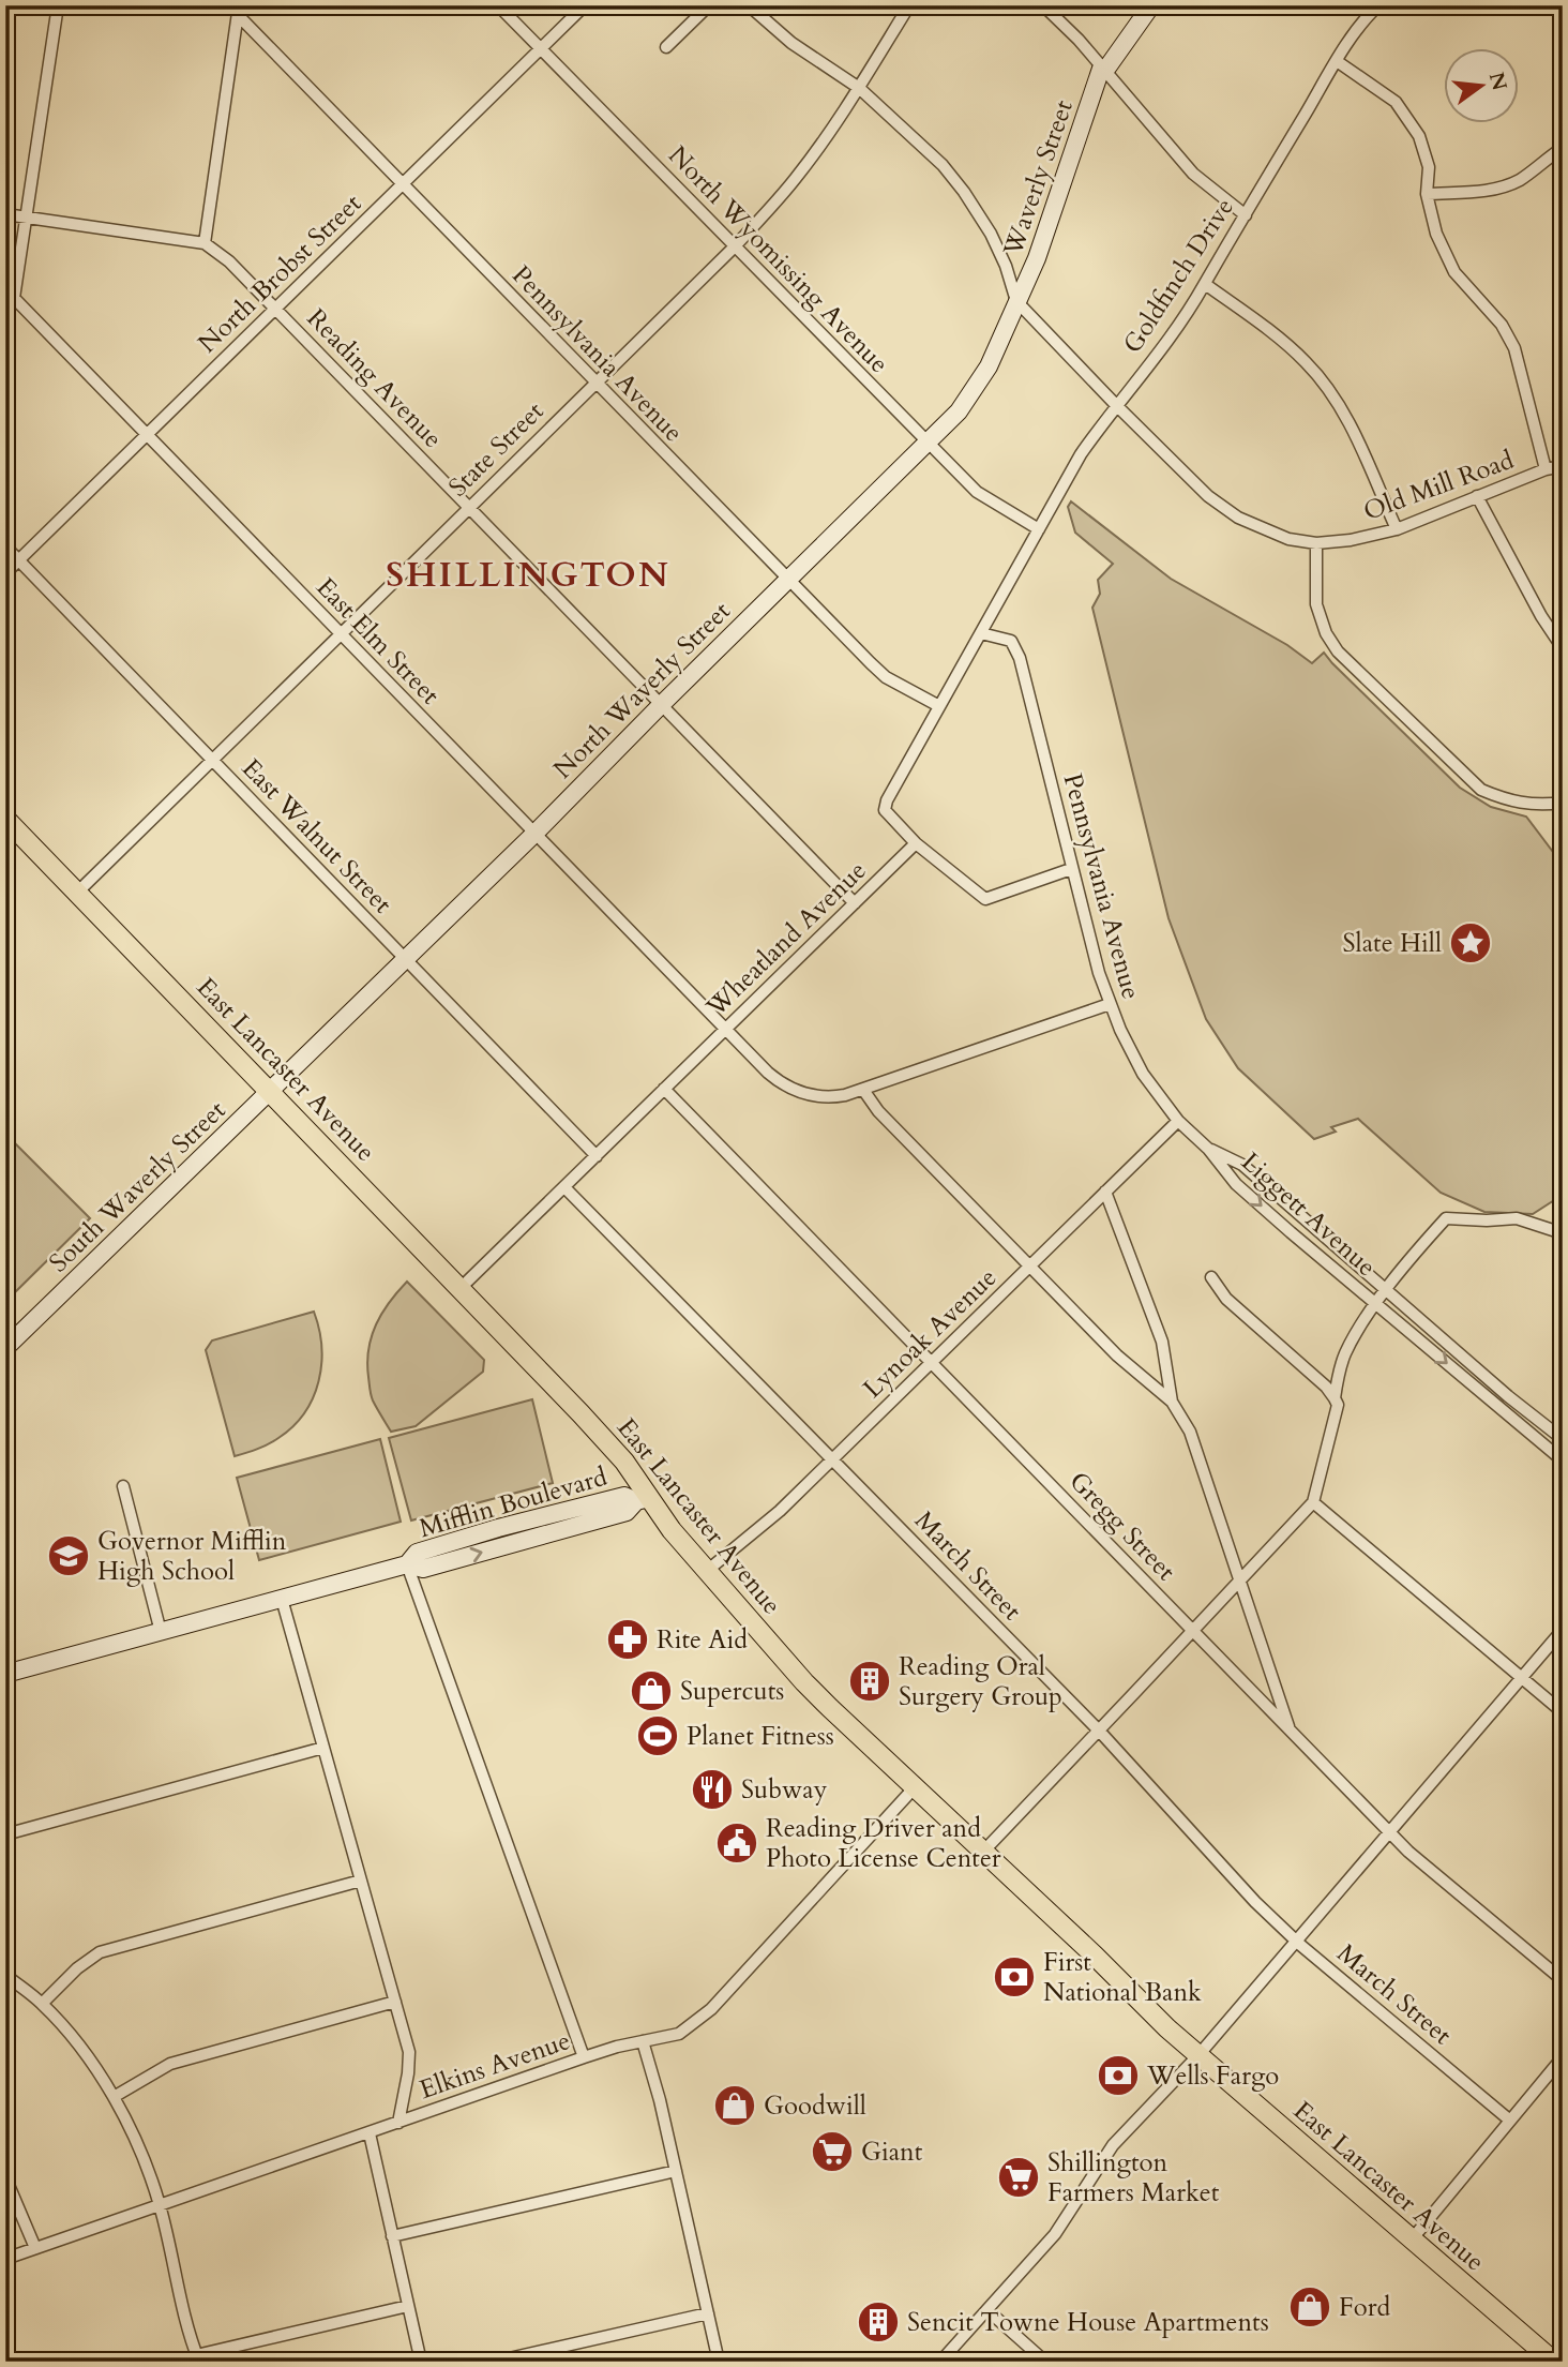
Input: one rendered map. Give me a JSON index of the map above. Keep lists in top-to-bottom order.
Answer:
{
  "streets": {
    "main road": ["East Lancaster Avenue"],
    "street": [
      "Waverly Street",
      "North Wyomissing Avenue",
      "North Brobst Street",
      "Goldfinch Drive",
      "Pennsylvania Avenue",
      "Reading Avenue",
      "State Street",
      "Old Mill Road",
      "East Elm Street",
      "North Waverly Street",
      "East Walnut Street",
      "Wheatland Avenue",
      "South Waverly Street",
      "Liggett Avenue",
      "Lynoak Avenue",
      "Mifflin Boulevard",
      "Gregg Street",
      "March Street",
      "Elkins Avenue"
    ]
  },
  "crossings": [
    ["Waverly Street", "Old Mill Road"],
    ["Waverly Street", "North Waverly Street"],
    ["North Wyomissing Avenue", "North Brobst Street"],
    ["North Wyomissing Avenue", "Goldfinch Drive"],
    ["North Wyomissing Avenue", "State Street"],
    ["North Wyomissing Avenue", "North Waverly Street"],
    ["North Brobst Street", "Pennsylvania Avenue"],
    ["North Brobst Street", "Reading Avenue"],
    ["North Brobst Street", "East Elm Street"],
    ["North Brobst Street", "East Walnut Street"],
    ["Goldfinch Drive", "Pennsylvania Avenue"],
    ["Goldfinch Drive", "Old Mill Road"],
    ["Pennsylvania Avenue", "State Street"],
    ["Pennsylvania Avenue", "East Elm Street"],
    ["Pennsylvania Avenue", "North Waverly Street"],
    ["Pennsylvania Avenue", "Liggett Avenue"],
    ["Pennsylvania Avenue", "Lynoak Avenue"],
    ["Reading Avenue", "State Street"],
    ["Reading Avenue", "North Waverly Street"],
    ["Reading Avenue", "Wheatland Avenue"],
    ["State Street", "East Elm Street"],
    ["State Street", "East Walnut Street"],
    ["State Street", "East Lancaster Avenue"],
    ["Old Mill Road", "North Waverly Street"],
    ["East Elm Street", "North Waverly Street"],
    ["East Elm Street", "Wheatland Avenue"],
    ["North Waverly Street", "East Walnut Street"],
    ["North Waverly Street", "East Lancaster Avenue"],
    ["North Waverly Street", "South Waverly Street"],
    ["East Walnut Street", "Wheatland Avenue"],
    ["Wheatland Avenue", "East Lancaster Avenue"],
    ["Wheatland Avenue", "Gregg Street"],
    ["Wheatland Avenue", "March Street"],
    ["East Lancaster Avenue", "South Waverly Street"],
    ["East Lancaster Avenue", "Lynoak Avenue"],
    ["East Lancaster Avenue", "Mifflin Boulevard"],
    ["East Lancaster Avenue", "Elkins Avenue"],
    ["Lynoak Avenue", "Gregg Street"],
    ["Lynoak Avenue", "March Street"]
  ],
  "districts": ["SHILLINGTON"],
  "places": {
    "place": ["Slate Hill"],
    "school or university": ["Governor Mifflin High School"],
    "pharmacy": ["Rite Aid"],
    "building": ["Reading Oral Surgery Group", "Sencit Towne House Apartments"],
    "shop": ["Supercuts", "Goodwill", "Ford"],
    "sports": ["Planet Fitness"],
    "restaurant": ["Subway"],
    "public building": ["Reading Driver and Photo License Center"],
    "bank": ["First National Bank", "Wells Fargo"],
    "supermarket": ["Giant", "Shillington Farmers Market"]
  },
  "north": "right"
}
